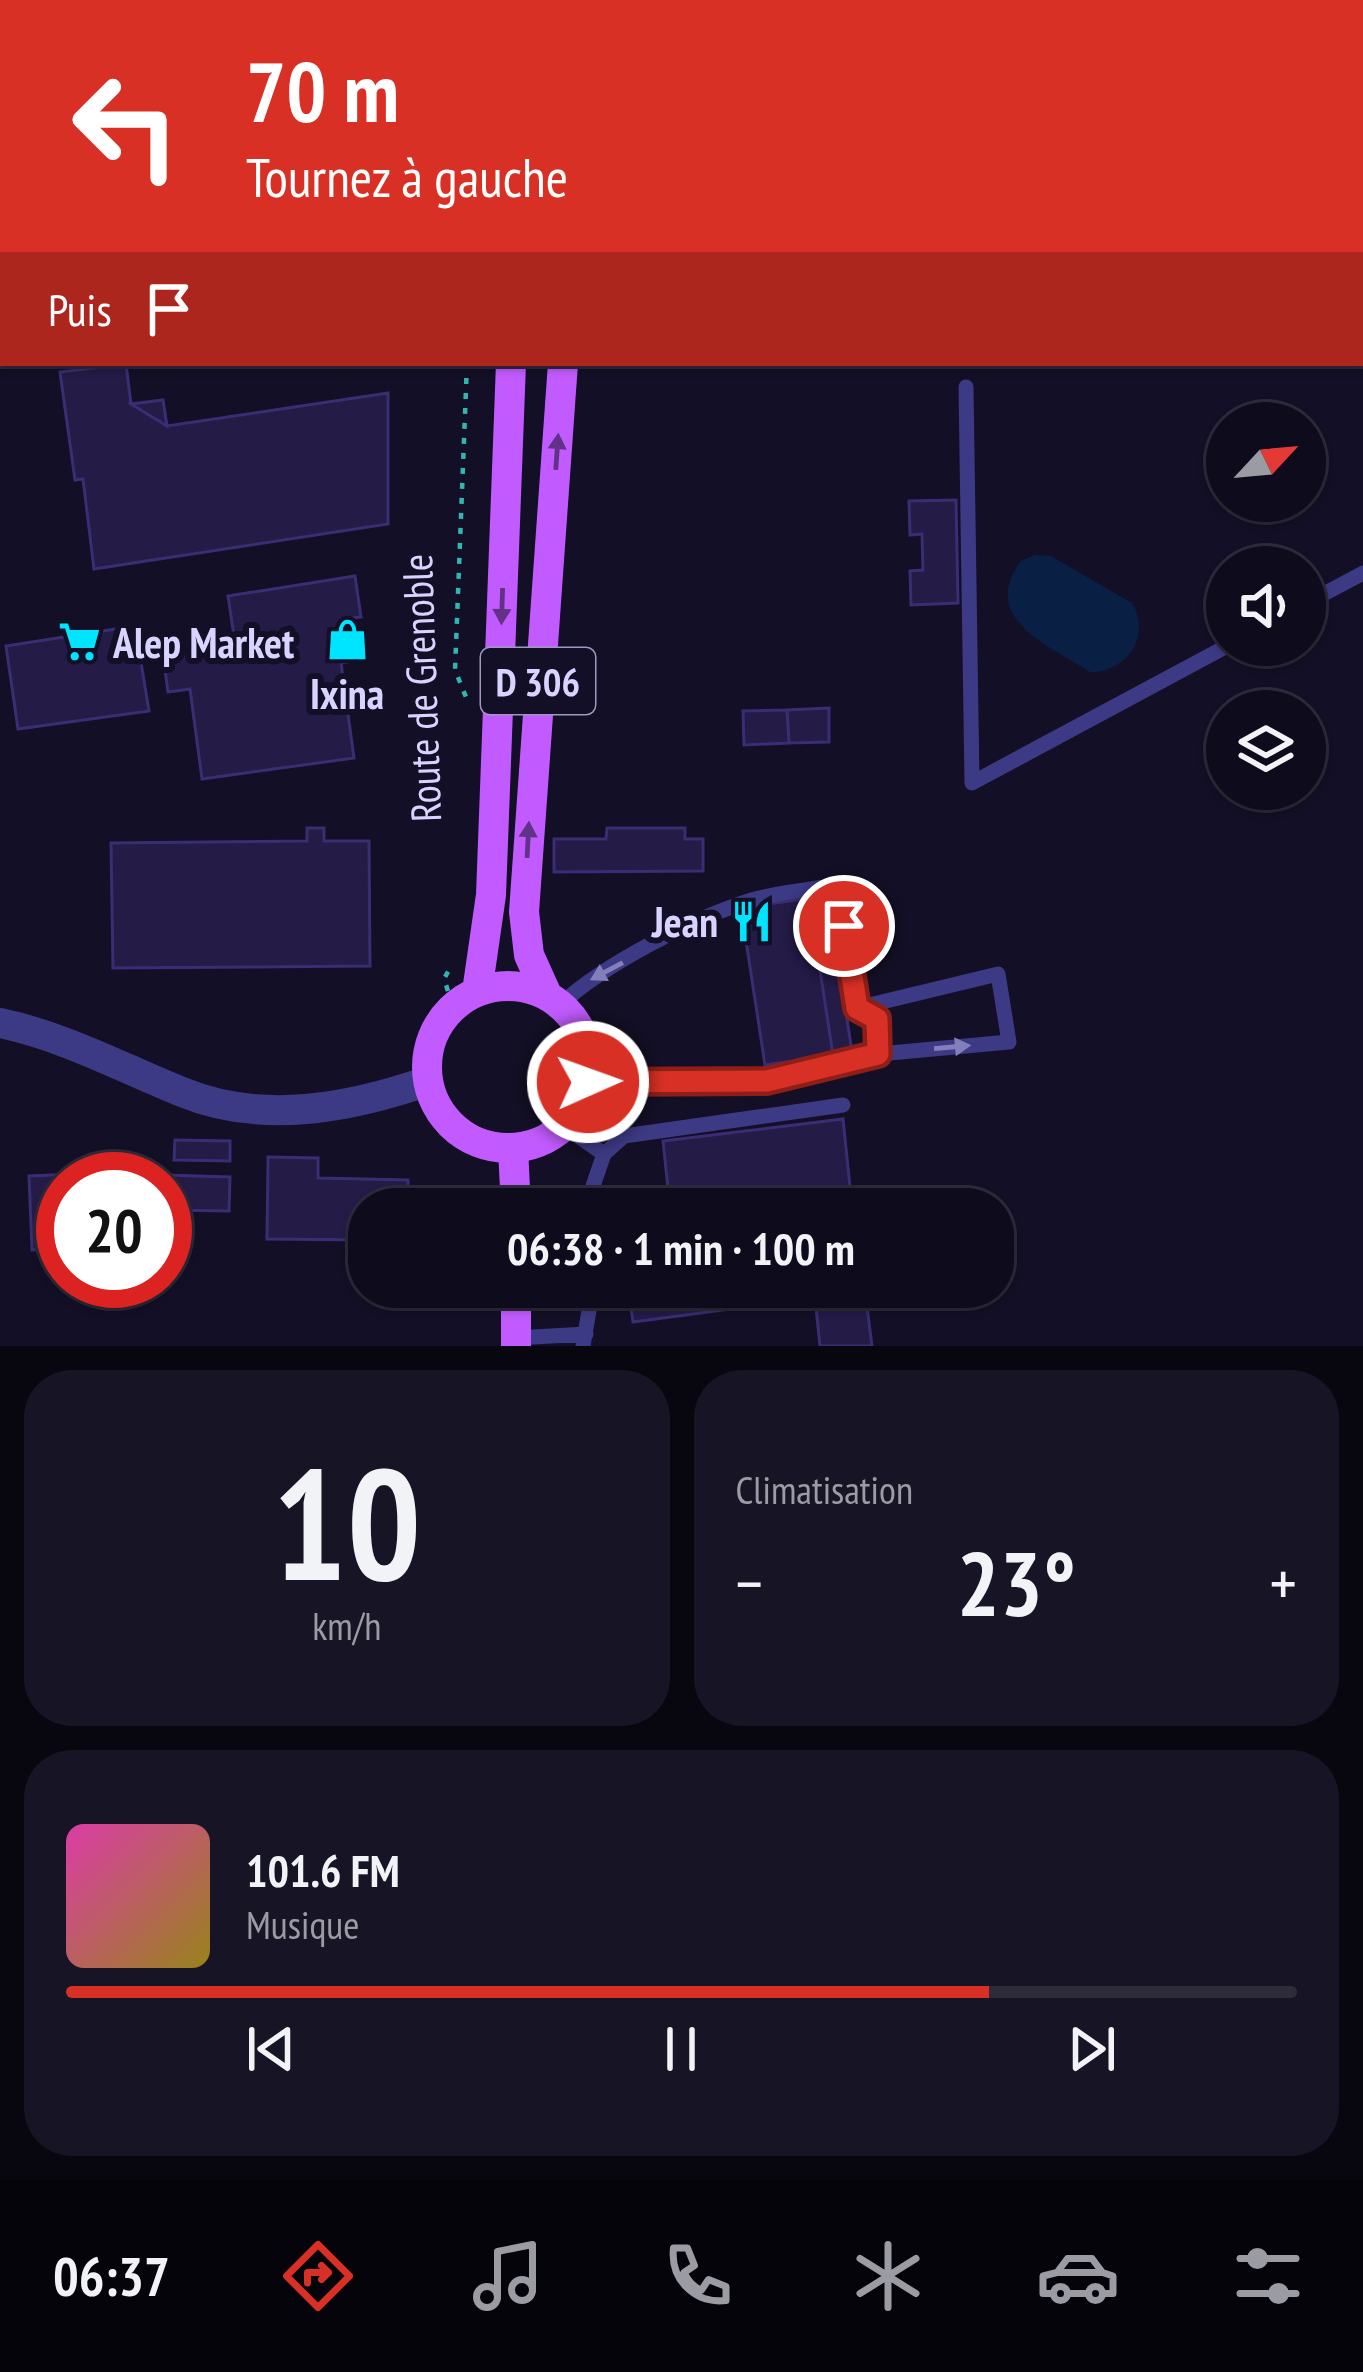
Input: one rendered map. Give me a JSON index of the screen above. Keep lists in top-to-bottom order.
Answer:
{
  "streets": {
    "main road": ["D 306", "Route de Grenoble"]
  },
  "crossings": [
    ["D 306", "Route de Grenoble"]
  ],
  "places": {
    "shop": ["Ixina"],
    "supermarket": ["Alep Market"],
    "restaurant": ["Jean"]
  },
  "north": "top right",
  "page": {
    "turn": ["70 m", "Tournez à gauche"],
    "then": "Puis",
    "limit": "20",
    "trip": "06:38 · 1 min · 100 m",
    "tile": [
      ["10", "km/h"],
      "Climatisation"
    ],
    "heat": ["−", "23°", "+"],
    "song": ["101.6 FM", "Musique"],
    "tabs": "06:37"
  }
}
